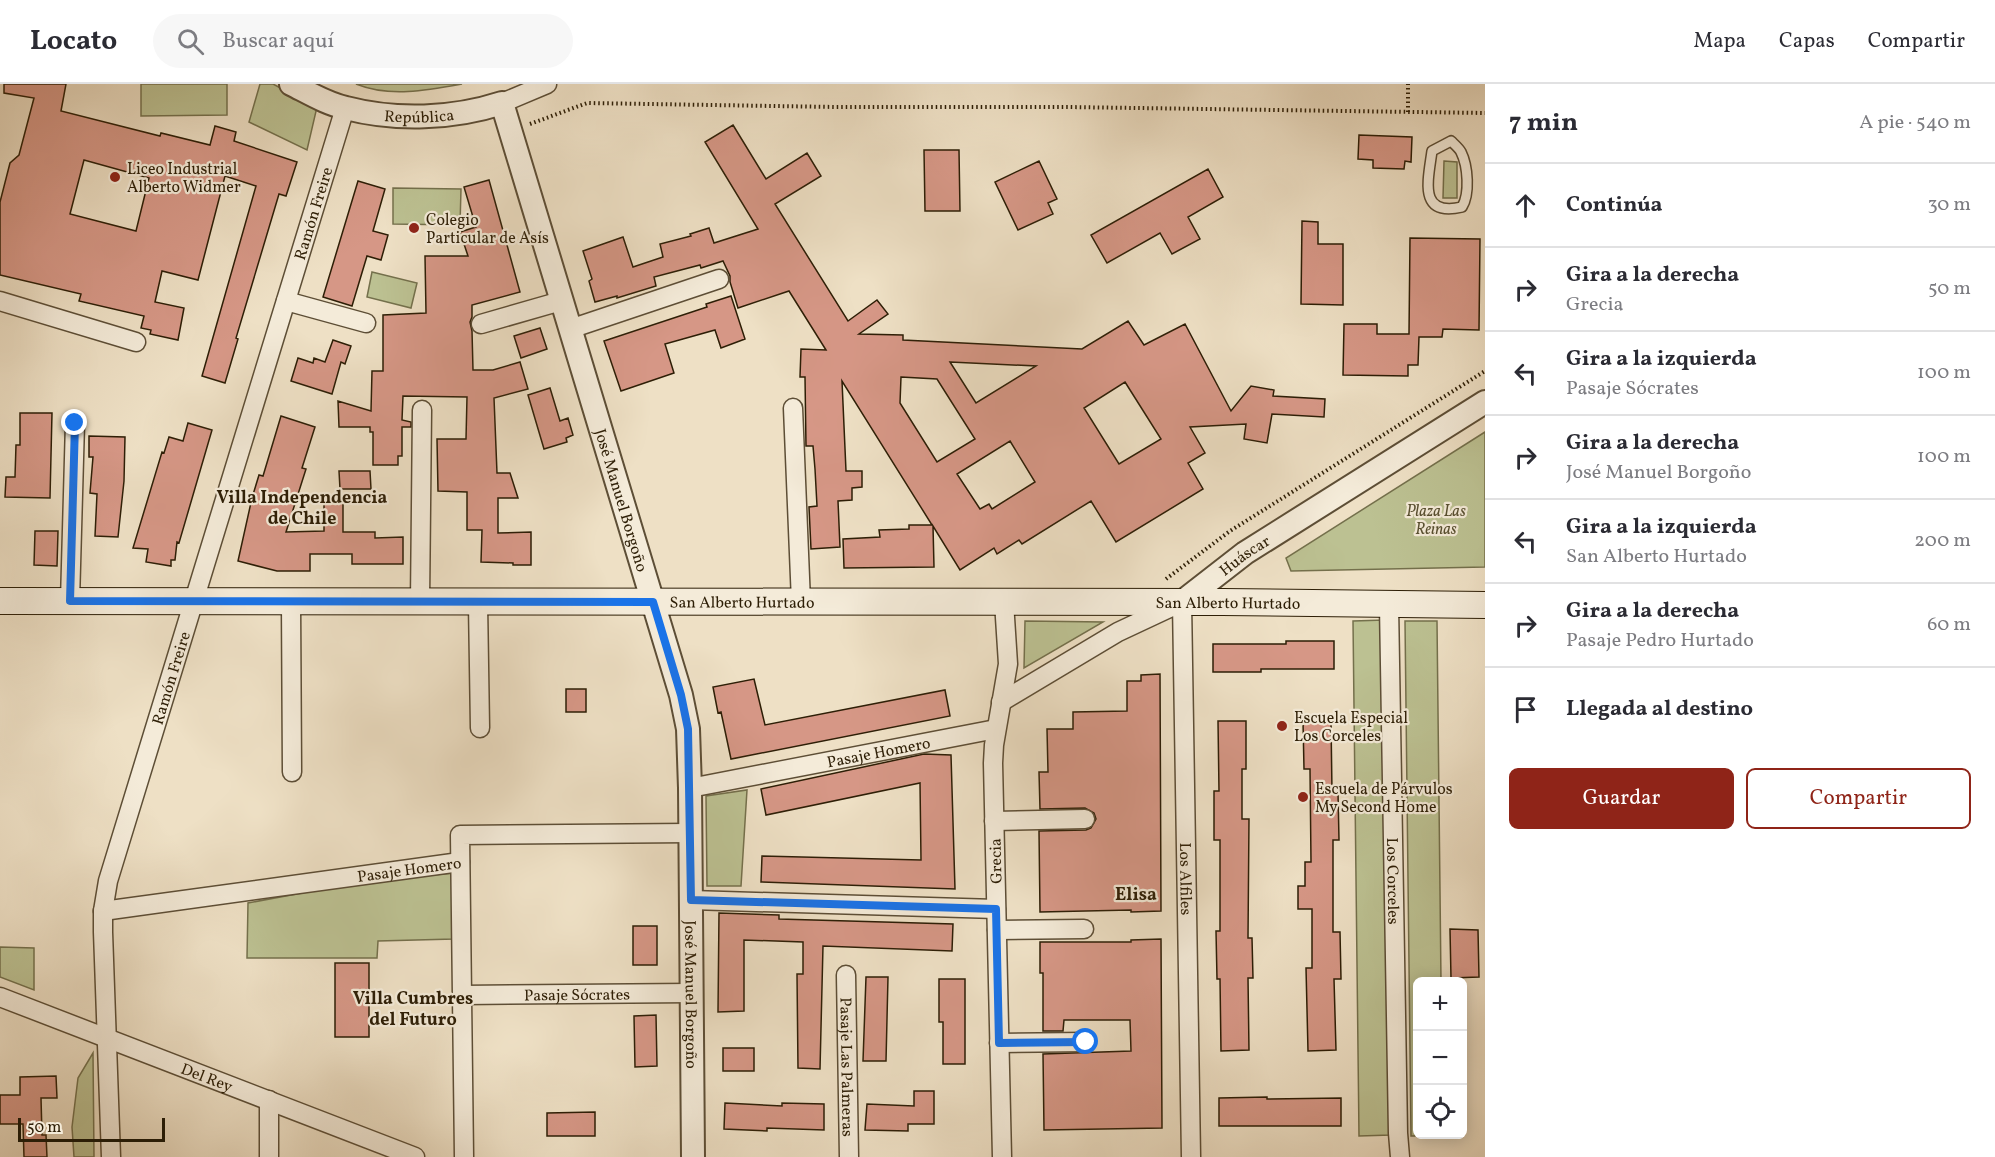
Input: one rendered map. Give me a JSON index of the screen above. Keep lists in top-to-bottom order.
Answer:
{
  "streets": {
    "main road": ["San Alberto Hurtado"],
    "street": [
      "República",
      "Ramón Freire",
      "José Manuel Borgoño",
      "Huáscar",
      "Pasaje Homero",
      "Grecia",
      "Los Alfiles",
      "Los Corceles",
      "Pasaje Sócrates",
      "Pasaje Las Palmeras",
      "Del Rey"
    ]
  },
  "crossings": [
    ["República", "Ramón Freire"],
    ["República", "José Manuel Borgoño"],
    ["Ramón Freire", "San Alberto Hurtado"],
    ["Ramón Freire", "Pasaje Homero"],
    ["Ramón Freire", "Del Rey"],
    ["José Manuel Borgoño", "San Alberto Hurtado"],
    ["José Manuel Borgoño", "Pasaje Homero"],
    ["José Manuel Borgoño", "Pasaje Sócrates"],
    ["Huáscar", "San Alberto Hurtado"],
    ["Huáscar", "Grecia"],
    ["Huáscar", "Los Alfiles"],
    ["San Alberto Hurtado", "Grecia"],
    ["San Alberto Hurtado", "Los Alfiles"],
    ["San Alberto Hurtado", "Los Corceles"],
    ["Pasaje Homero", "Grecia"]
  ],
  "districts": ["Villa Independencia de Chile", "Elisa", "Villa Cumbres del Futuro"],
  "parks": ["Plaza Las Reinas"],
  "places": [
    "Liceo Industrial Alberto Widmer",
    "Colegio Particular de Asís",
    "Escuela Especial Los Corceles",
    "Escuela de Párvulos My Second Home"
  ],
  "scale_bar": "50 m",
  "page": {
    "header": "Locato",
    "search": "Buscar aquí",
    "nav": ["Mapa", "Capas", "Compartir"],
    "heading": ["7 min", "A pie · 540 m"],
    "list": [
      ["Continúa", "30 m"],
      ["Gira a la derecha", "Grecia", "50 m"],
      ["Gira a la izquierda", "Pasaje Sócrates", "100 m"],
      ["Gira a la derecha", "José Manuel Borgoño", "100 m"],
      ["Gira a la izquierda", "San Alberto Hurtado", "200 m"],
      ["Gira a la derecha", "Pasaje Pedro Hurtado", "60 m"],
      "Llegada al destino"
    ],
    "buttons": ["Guardar", "Compartir"],
    "map_buttons": ["+", "−"],
    "scale": "50 m"
  }
}
